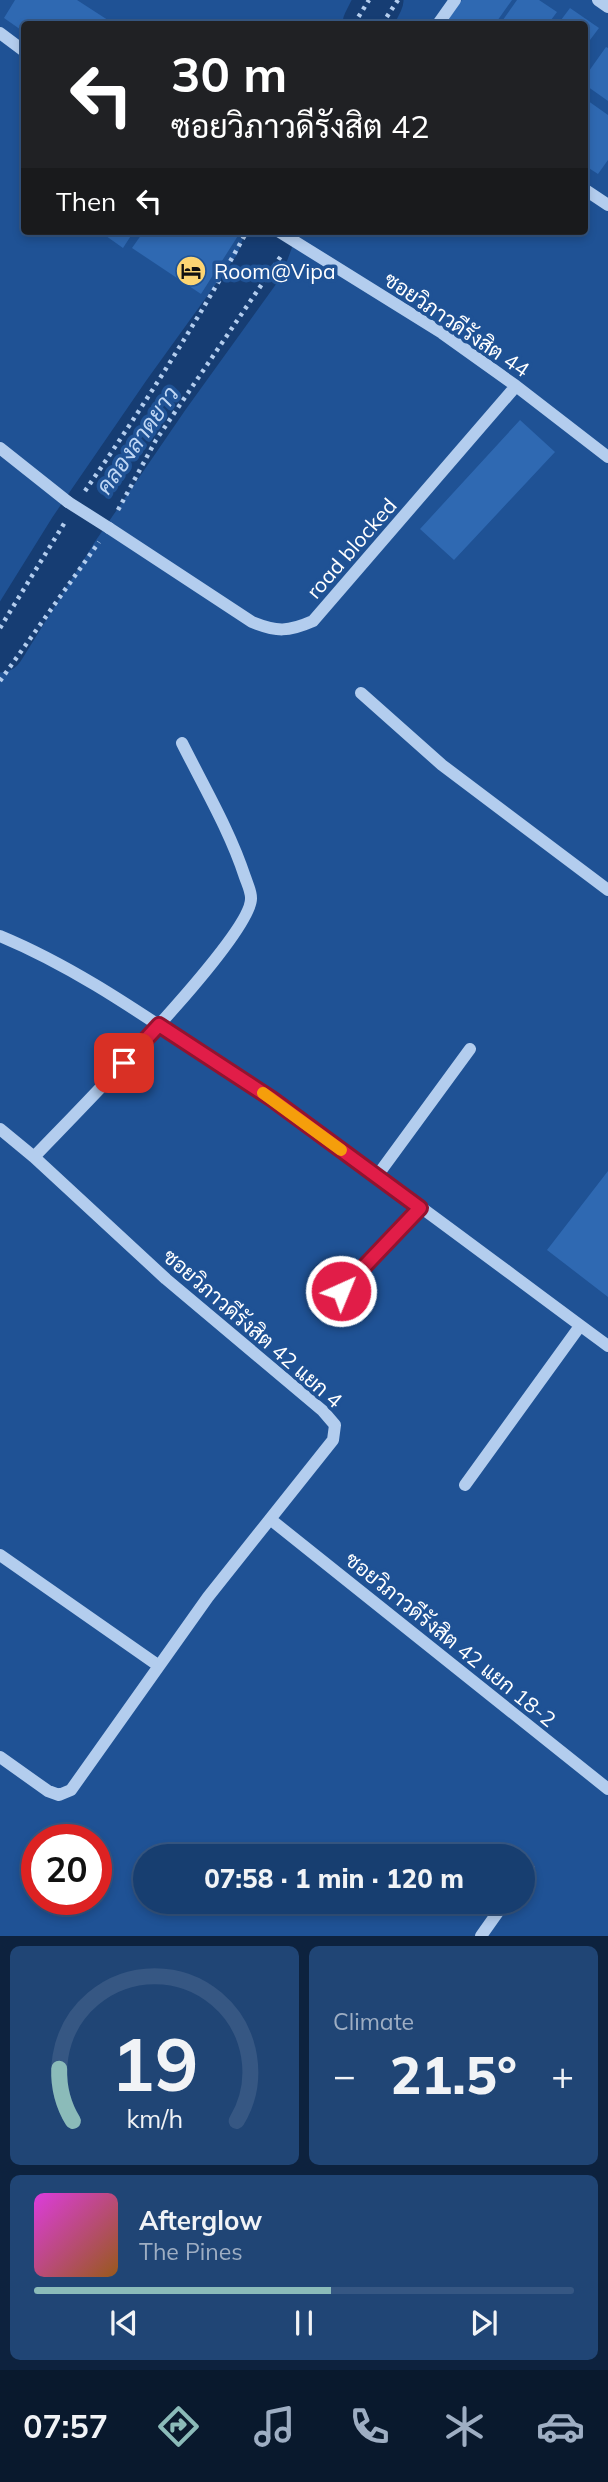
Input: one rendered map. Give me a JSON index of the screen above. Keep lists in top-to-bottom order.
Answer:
{
  "streets": {
    "street": [
      "ซอยวิภาวดีรังสิต 44",
      "road blocked",
      "ซอยวิภาวดีรังสิต 42 แยก 4",
      "ซอยวิภาวดีรังสิต 42 แยก 18-2"
    ]
  },
  "crossings": [
    ["ซอยวิภาวดีรังสิต 44", "road blocked"],
    ["ซอยวิภาวดีรังสิต 42 แยก 4", "ซอยวิภาวดีรังสิต 42 แยก 18-2"]
  ],
  "water": ["คลองลาดยาว"],
  "places": {
    "hotel": ["Room@Vipa"]
  },
  "page": {
    "turn": ["30 m", "ซอยวิภาวดีรังสิต 42"],
    "then": "Then",
    "limit": "20",
    "trip": "07:58 · 1 min · 120 m",
    "tile": "Climate",
    "heat": ["−", "21.5°", "+"],
    "song": ["Afterglow", "The Pines"],
    "tabs": "07:57",
    "gauge": ["19", "km/h"]
  }
}
